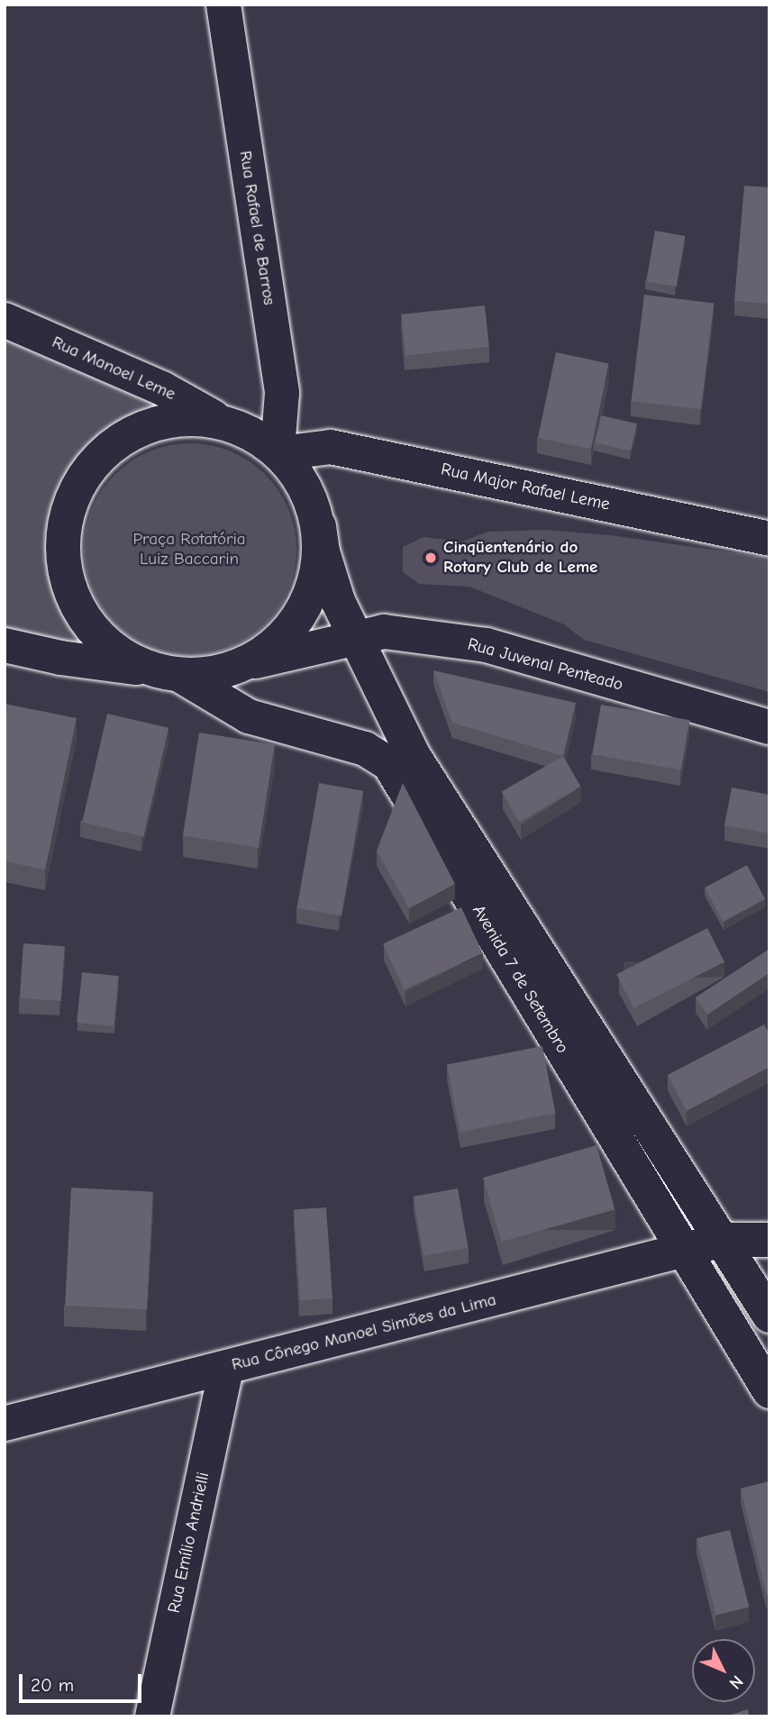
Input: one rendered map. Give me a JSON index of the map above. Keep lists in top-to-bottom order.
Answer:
{
  "streets": {
    "street": [
      "Rua Rafael de Barros",
      "Rua Manoel Leme",
      "Rua Major Rafael Leme",
      "Rua Juvenal Penteado",
      "Avenida 7 de Setembro",
      "Rua Cônego Manoel Simões da Lima",
      "Rua Emílio Andrielli"
    ]
  },
  "crossings": [
    ["Rua Rafael de Barros", "Rua Major Rafael Leme"],
    ["Rua Juvenal Penteado", "Avenida 7 de Setembro"],
    ["Avenida 7 de Setembro", "Rua Cônego Manoel Simões da Lima"],
    ["Rua Cônego Manoel Simões da Lima", "Rua Emílio Andrielli"]
  ],
  "parks": ["Praça Rotatória Luiz Baccarin"],
  "places": ["Cinqüentenário do Rotary Club de Leme"],
  "scale_bar": "20 m",
  "north": "bottom right"
}
